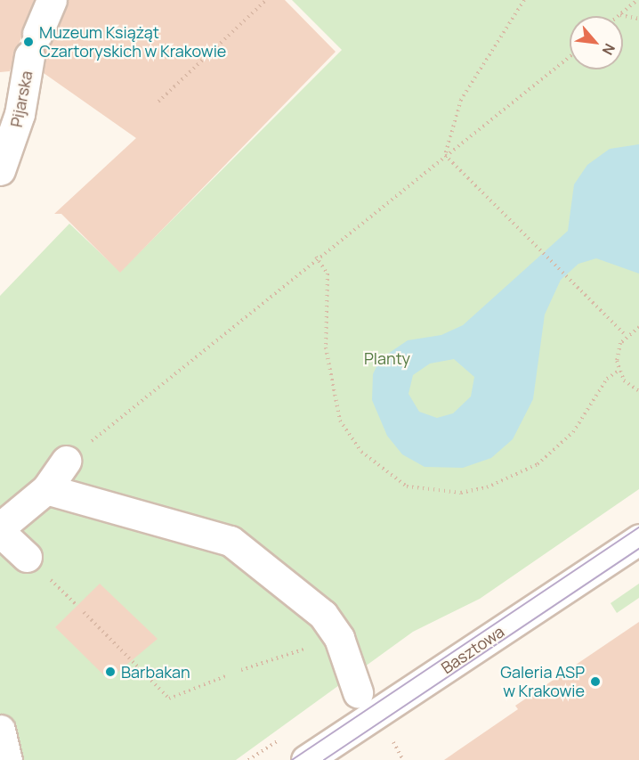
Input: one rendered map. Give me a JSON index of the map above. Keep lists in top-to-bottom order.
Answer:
{
  "streets": {
    "street": ["Pijarska", "Basztowa"]
  },
  "parks": ["Planty"],
  "places": ["Muzeum Książąt Czartoryskich w Krakowie", "Barbakan", "Galeria ASP w Krakowie"],
  "north": "bottom right"
}
